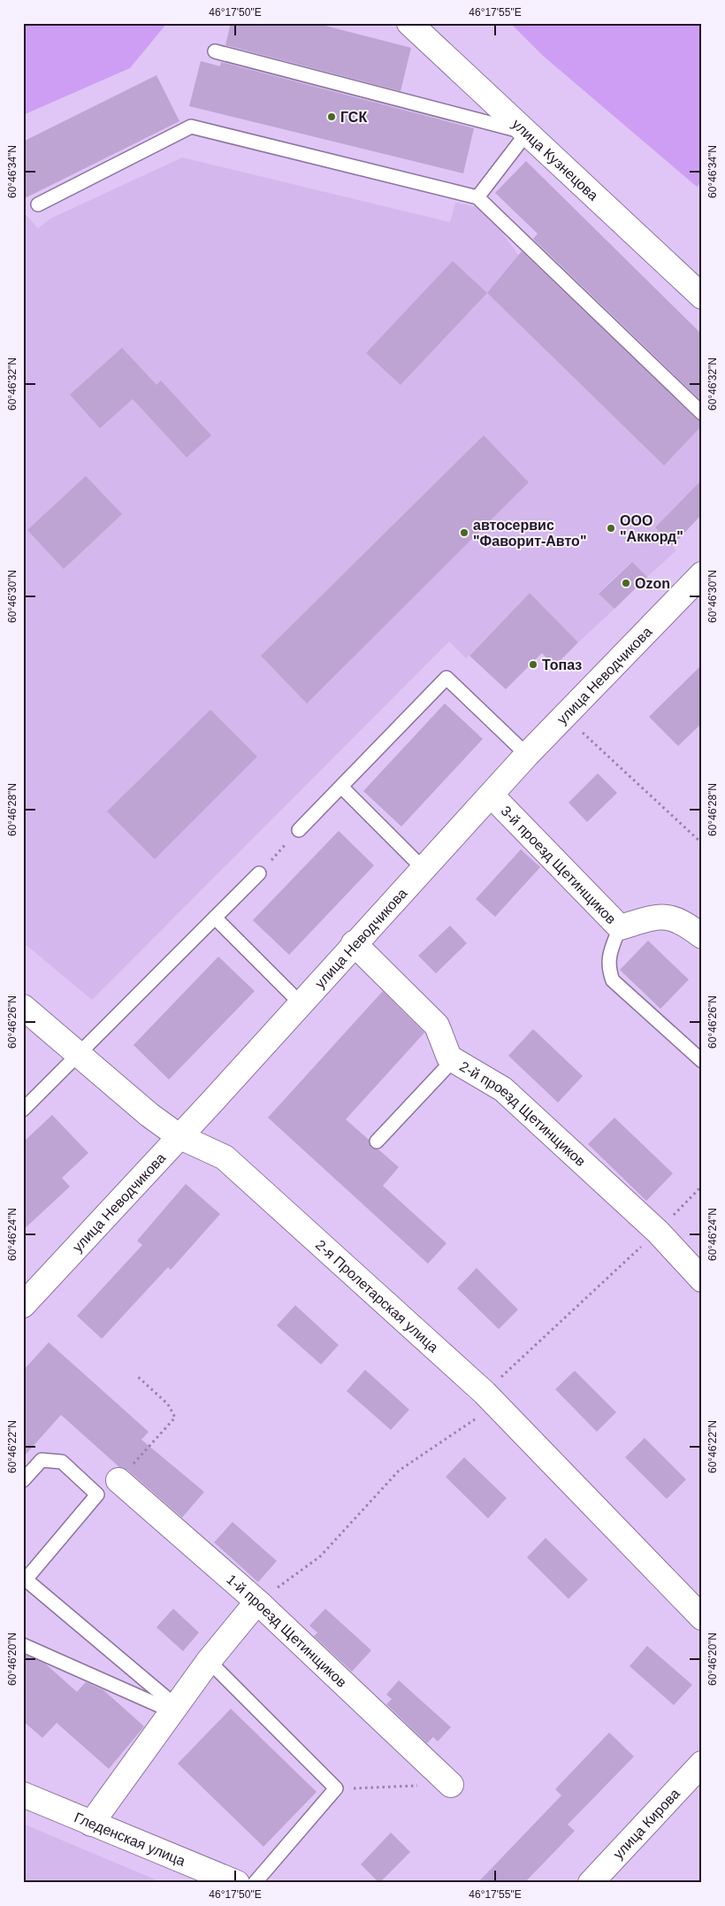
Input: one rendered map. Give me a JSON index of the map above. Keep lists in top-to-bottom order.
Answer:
{
  "streets": {
    "street": [
      "улица Кузнецова",
      "улица Неводчикова",
      "3-й проезд Щетинщиков",
      "2-й проезд Щетинщиков",
      "2-я Пролетарская улица",
      "1-й проезд Щетинщиков",
      "улица Кирова",
      "Гледенская улица"
    ]
  },
  "crossings": [
    ["улица Неводчикова", "3-й проезд Щетинщиков"],
    ["улица Неводчикова", "2-й проезд Щетинщиков"],
    ["улица Неводчикова", "2-я Пролетарская улица"]
  ],
  "places": [
    "ГСК",
    "ООО \"Аккорд\"",
    "автосервис \"Фаворит-Авто\"",
    "Ozon",
    "Топаз"
  ],
  "coordinates": [
    "46°17'50\"E",
    "46°17'55\"E",
    "60°46'34\"N",
    "60°46'32\"N",
    "60°46'30\"N",
    "60°46'28\"N",
    "60°46'26\"N",
    "60°46'24\"N",
    "60°46'22\"N",
    "60°46'20\"N"
  ]
}
